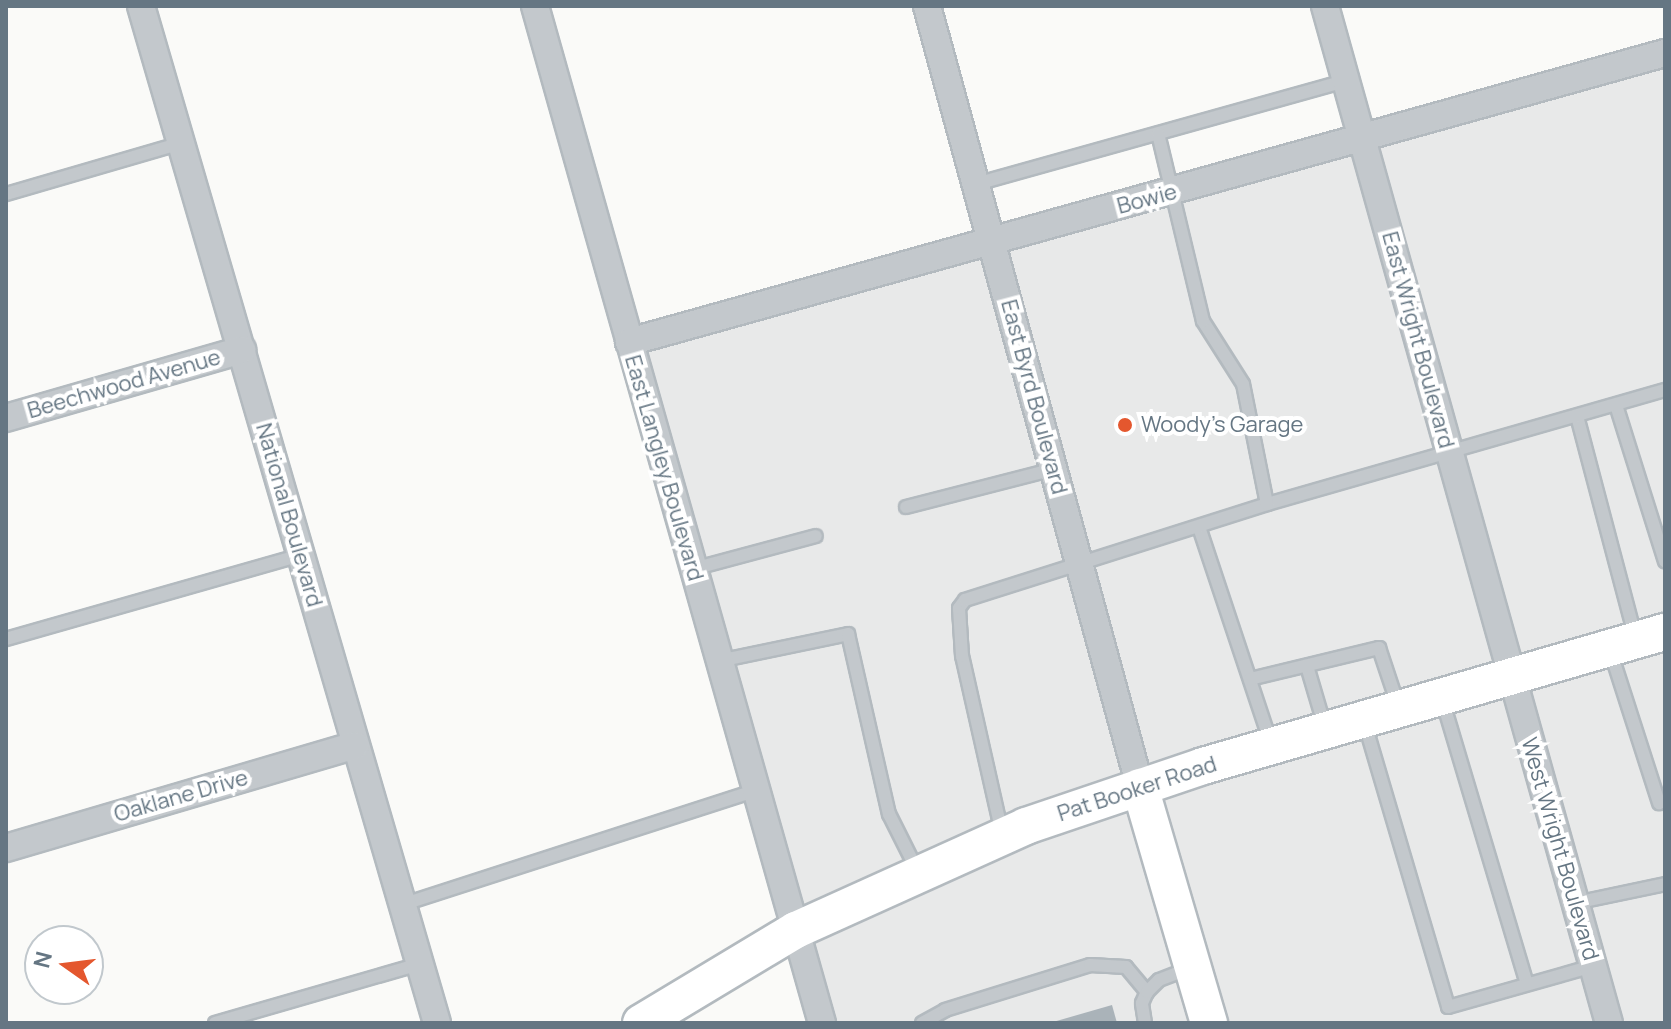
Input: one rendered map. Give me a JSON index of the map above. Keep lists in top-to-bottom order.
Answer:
{
  "streets": {
    "main road": ["Pat Booker Road"],
    "street": [
      "Bowie",
      "East Wright Boulevard",
      "Beechwood Avenue",
      "East Byrd Boulevard",
      "East Langley Boulevard",
      "National Boulevard",
      "Oaklane Drive",
      "West Wright Boulevard"
    ]
  },
  "crossings": [
    ["Bowie", "East Wright Boulevard"],
    ["Bowie", "East Byrd Boulevard"],
    ["Bowie", "East Langley Boulevard"],
    ["East Wright Boulevard", "Pat Booker Road"],
    ["East Wright Boulevard", "West Wright Boulevard"],
    ["Beechwood Avenue", "National Boulevard"],
    ["East Byrd Boulevard", "Pat Booker Road"],
    ["East Langley Boulevard", "Pat Booker Road"],
    ["National Boulevard", "Oaklane Drive"],
    ["Pat Booker Road", "West Wright Boulevard"]
  ],
  "places": ["Woody's Garage"],
  "north": "left"
}
